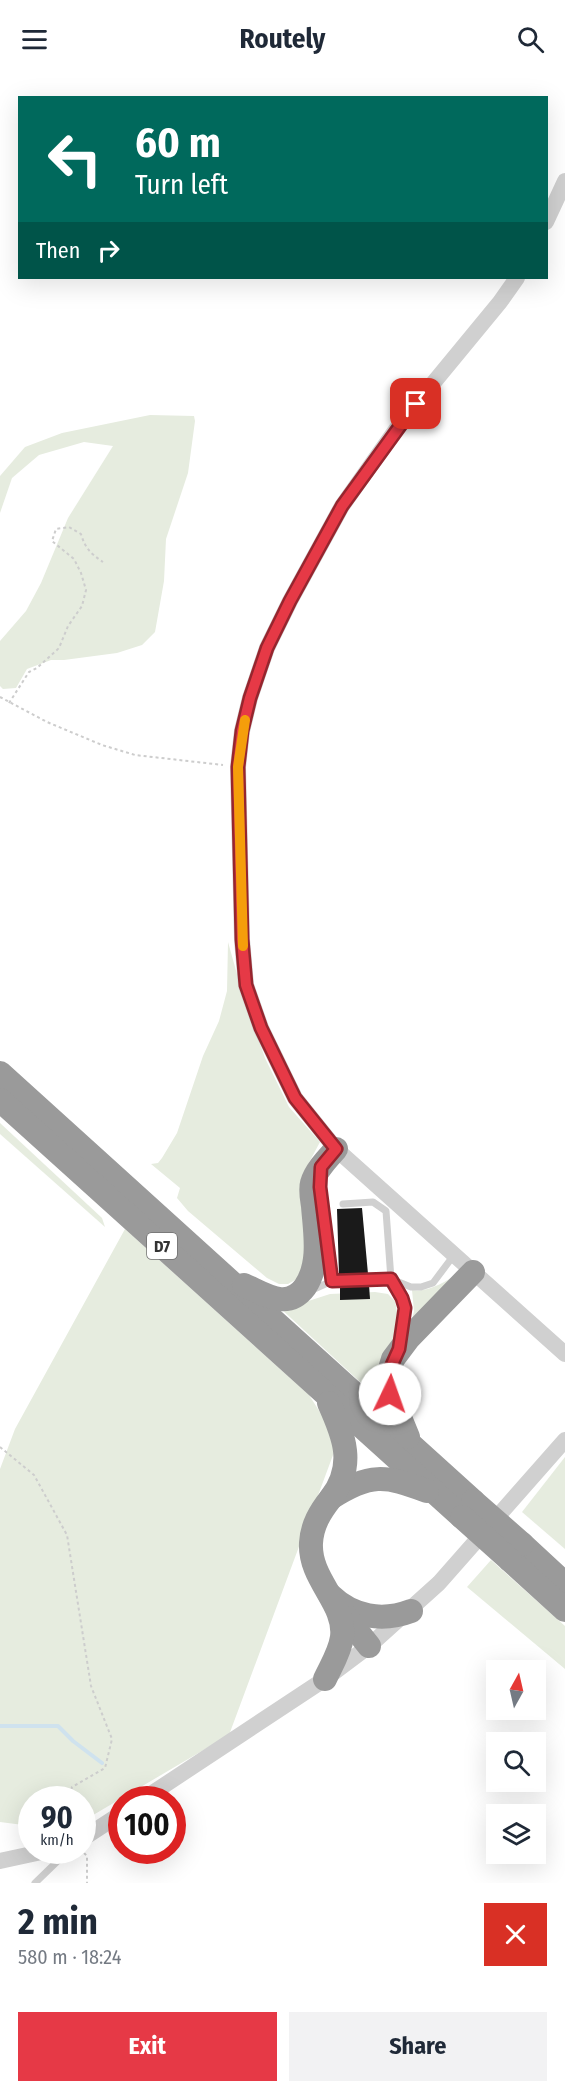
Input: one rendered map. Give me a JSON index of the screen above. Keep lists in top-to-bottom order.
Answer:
{
  "streets": {
    "highway": ["D7"]
  },
  "north": "top",
  "page": {
    "header": "Routely",
    "turn": ["60 m", "Turn left"],
    "then": "Then",
    "speed": "90 km/h",
    "limit": "100",
    "heading": ["2 min", "580 m · 18:24"],
    "buttons": ["Exit", "Share"]
  }
}
